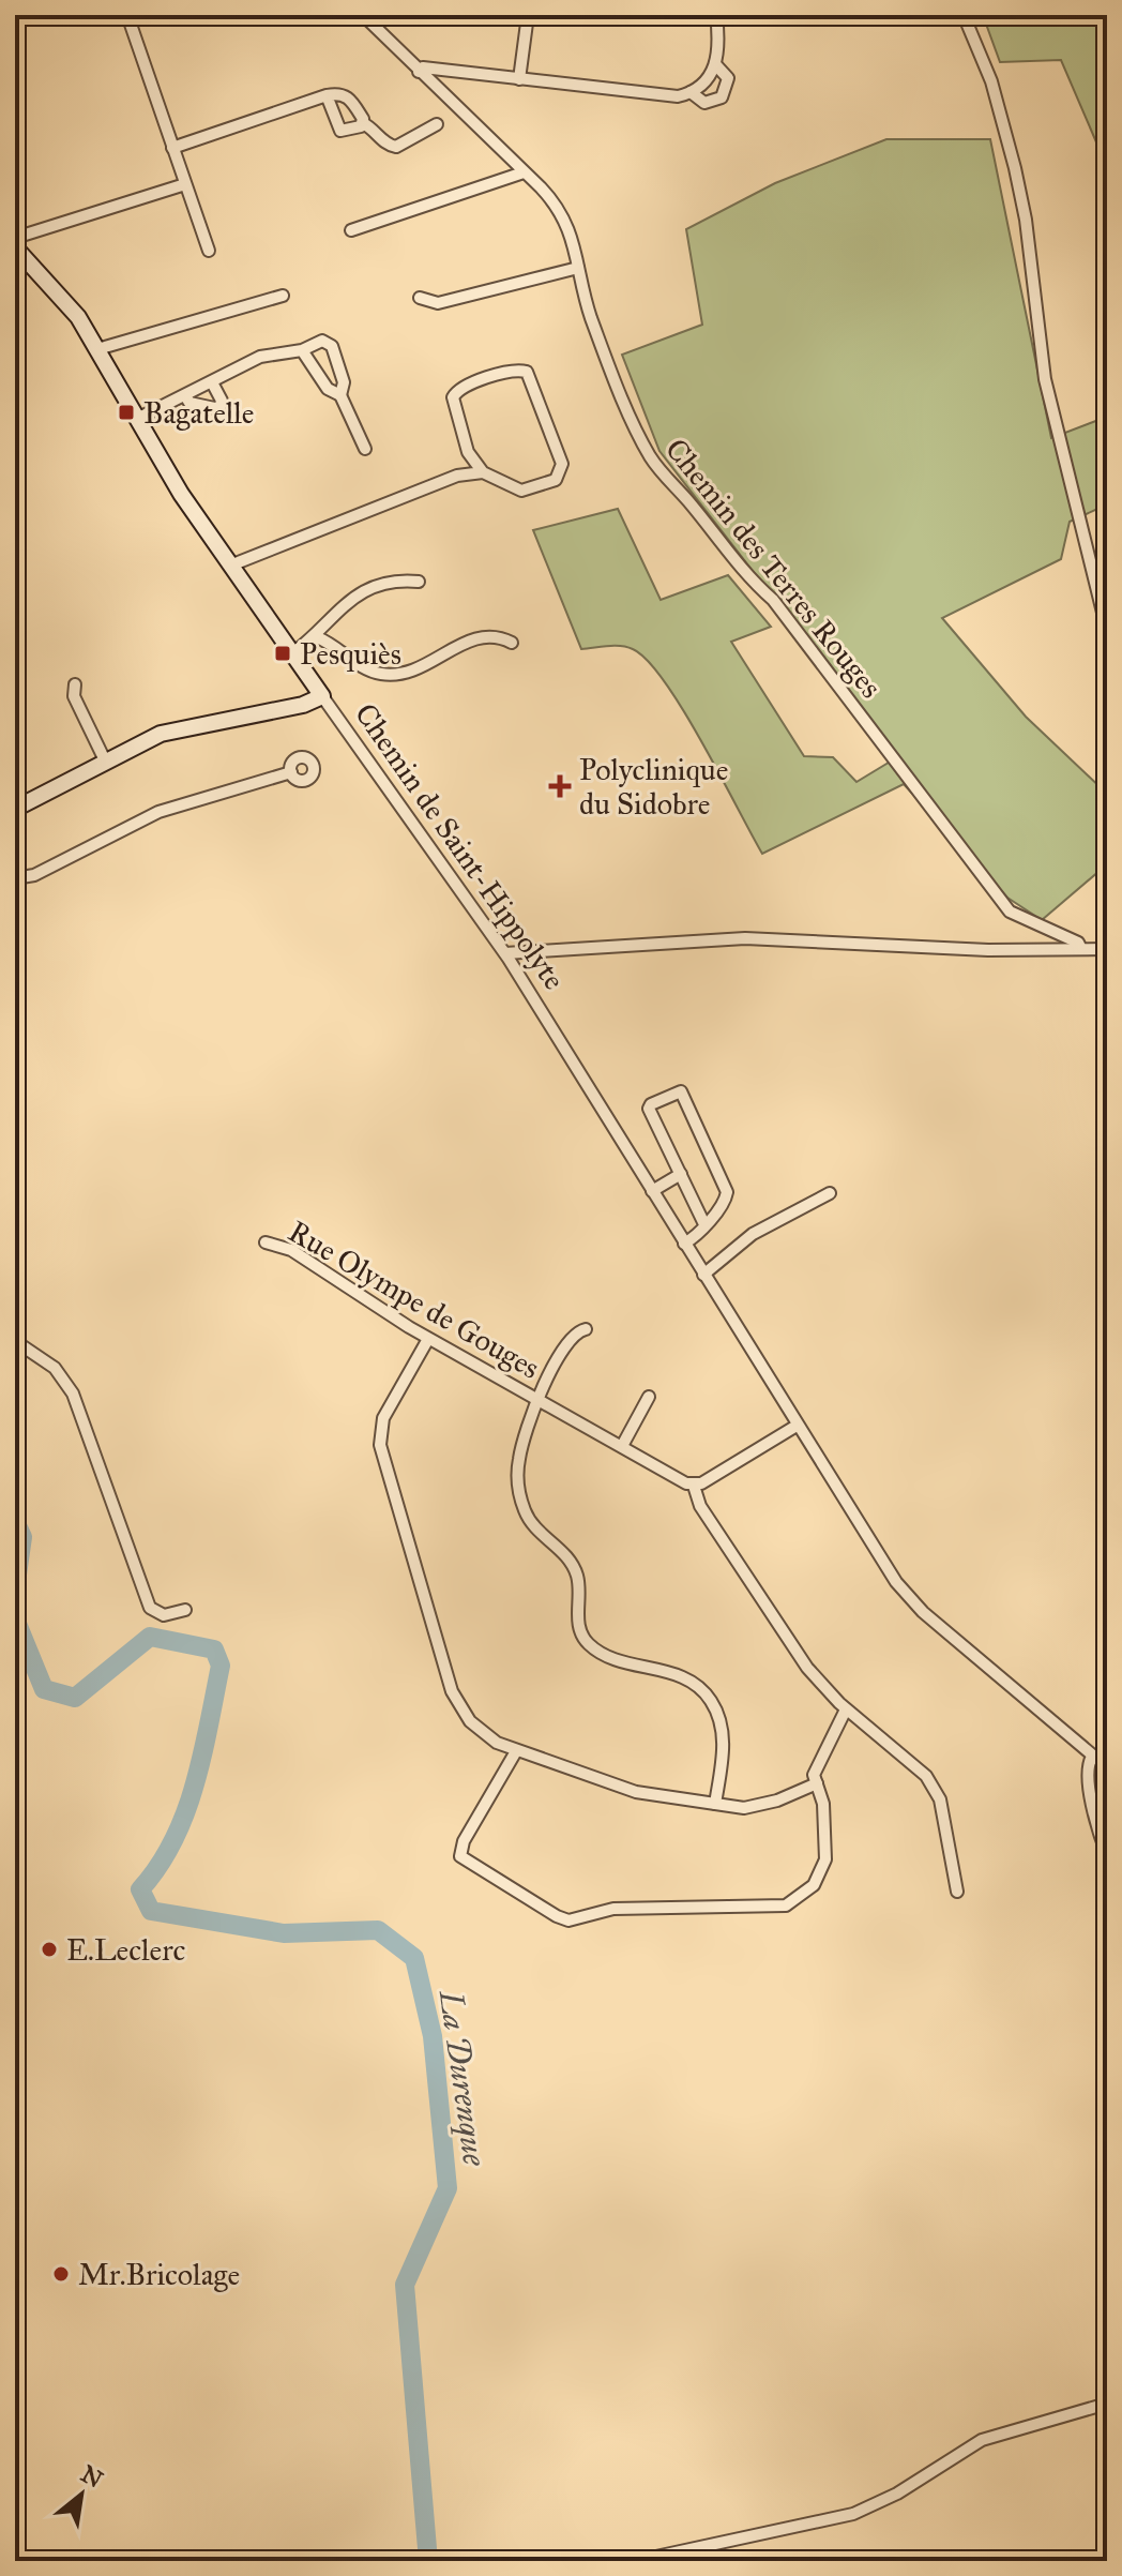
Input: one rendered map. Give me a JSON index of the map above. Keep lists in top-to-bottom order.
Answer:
{
  "streets": {
    "street": ["Chemin des Terres Rouges", "Chemin de Saint-Hippolyte", "Rue Olympe de Gouges"]
  },
  "water": ["La Durenque"],
  "places": {
    "transit": ["Bagatelle", "Pesquiès"],
    "health": ["Polyclinique du Sidobre"],
    "other": ["E.Leclerc", "Mr.Bricolage"]
  },
  "north": "top right"
}
